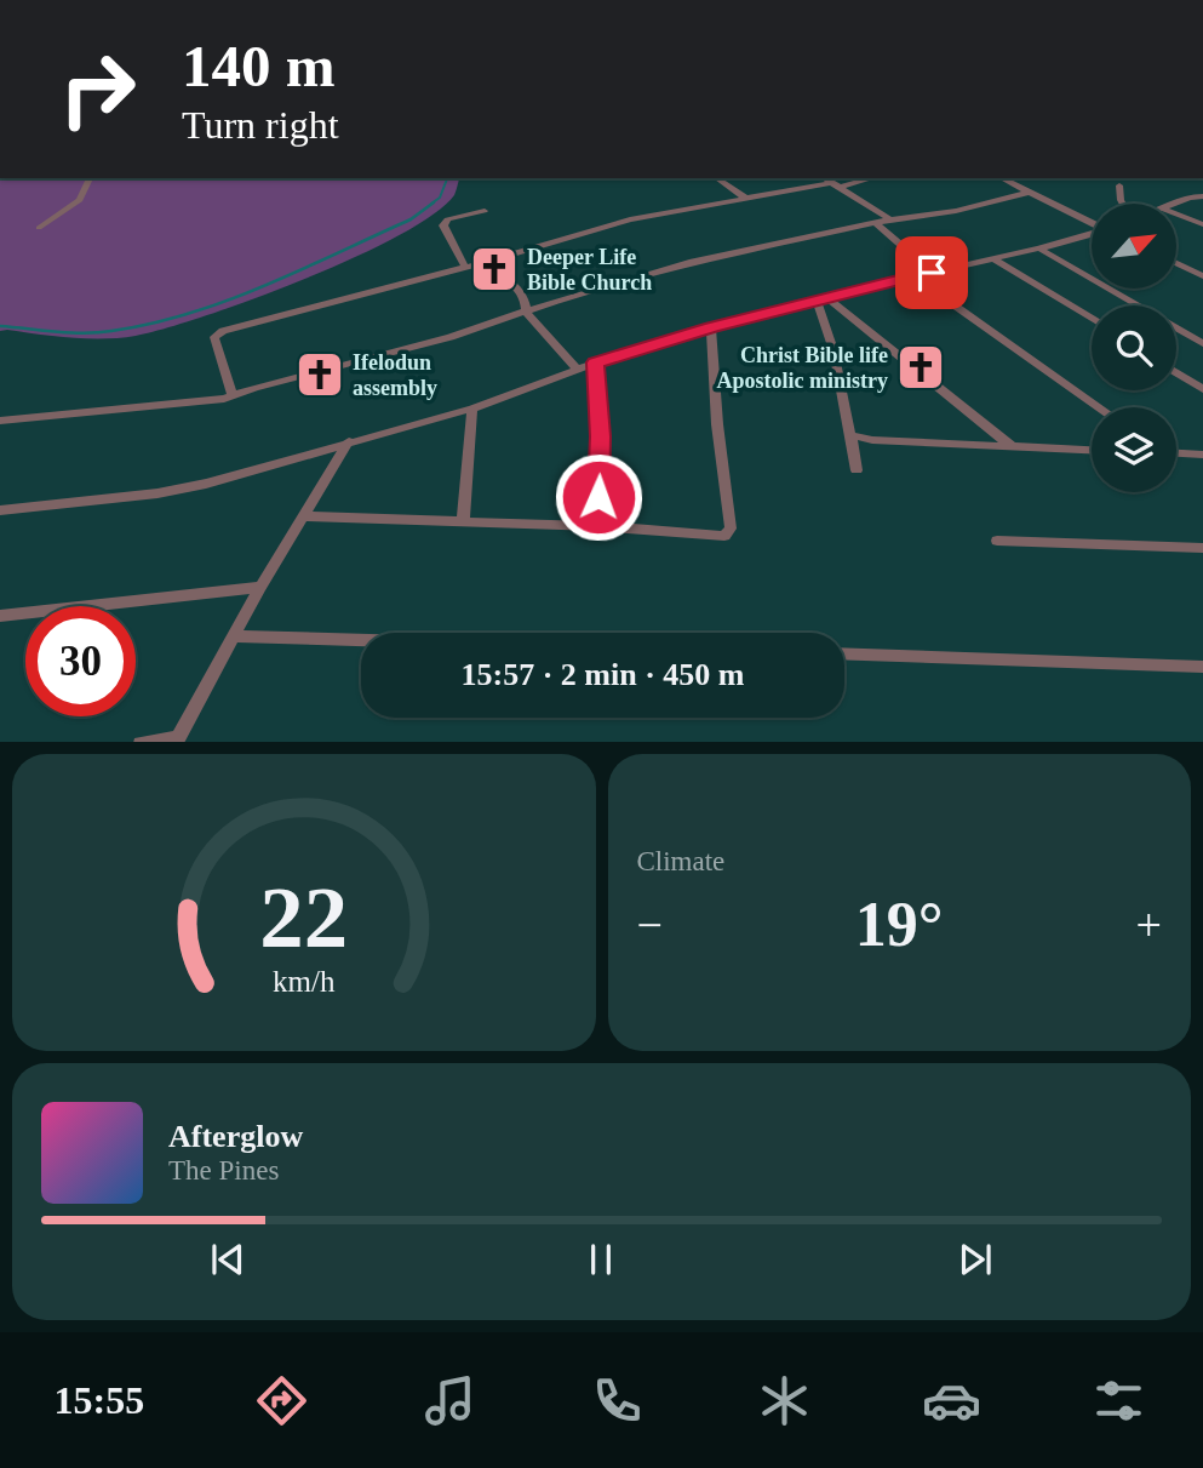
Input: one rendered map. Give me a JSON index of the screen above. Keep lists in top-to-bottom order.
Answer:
{
  "places": {
    "church": ["Deeper Life Bible Church", "Christ Bible life Apostolic ministry", "Ifelodun assembly"]
  },
  "north": "top right",
  "page": {
    "turn": ["140 m", "Turn right"],
    "limit": "30",
    "trip": "15:57 · 2 min · 450 m",
    "tile": "Climate",
    "heat": ["−", "19°", "+"],
    "song": ["Afterglow", "The Pines"],
    "tabs": "15:55",
    "gauge": ["22", "km/h"]
  }
}
